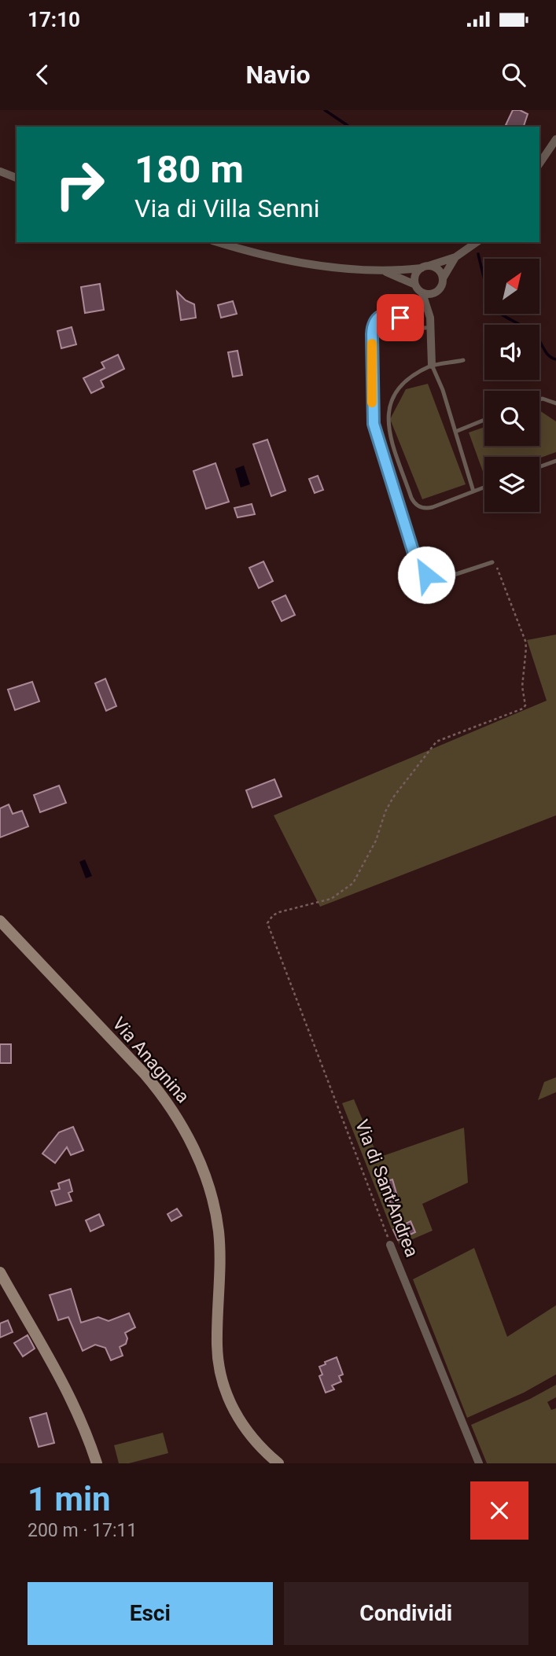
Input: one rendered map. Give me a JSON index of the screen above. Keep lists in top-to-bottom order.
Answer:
{
  "streets": {
    "main road": ["Via Anagnina"],
    "street": ["Via di Sant'Andrea"]
  },
  "north": "top right",
  "page": {
    "status": "17:10",
    "header": "Navio",
    "turn": ["180 m", "Via di Villa Senni"],
    "heading": ["1 min", "200 m · 17:11"],
    "buttons": ["Esci", "Condividi"]
  }
}
